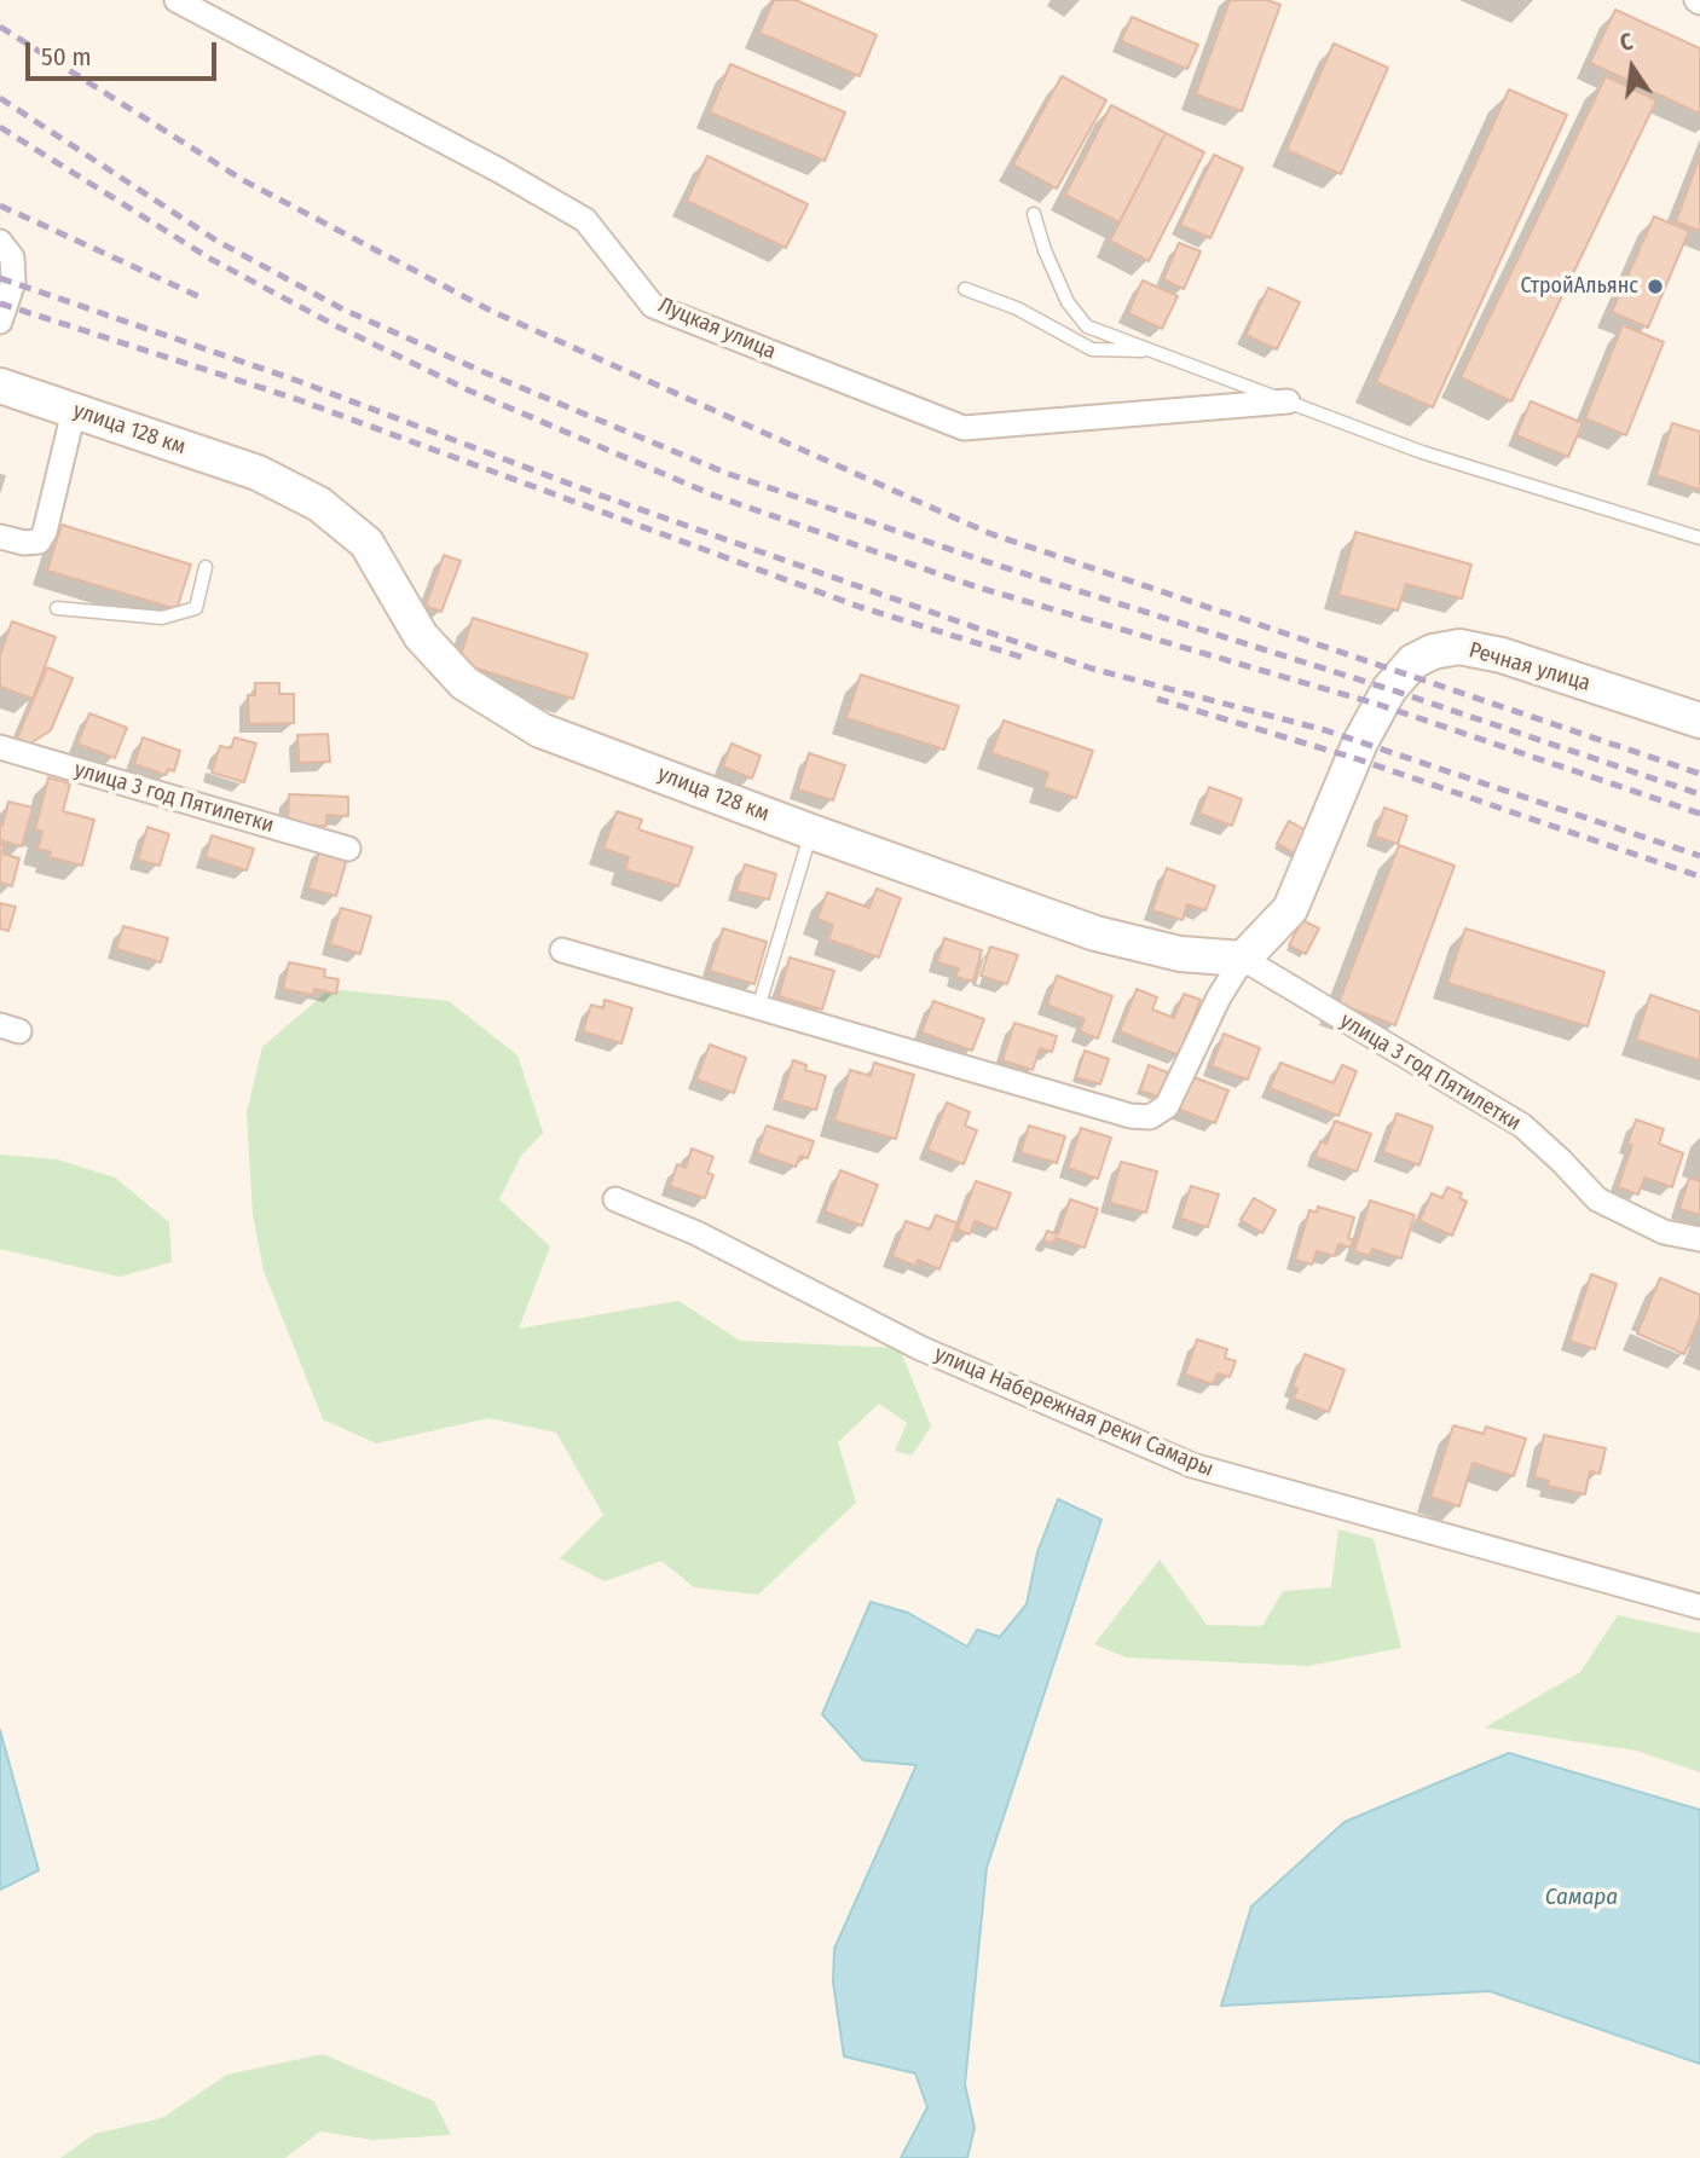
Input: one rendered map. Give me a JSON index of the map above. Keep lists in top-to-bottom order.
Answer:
{
  "streets": {
    "street": [
      "Луцкая улица",
      "улица 128 км",
      "Речная улица",
      "улица 3 год Пятилетки",
      "улица Набережная реки Самары"
    ]
  },
  "crossings": [
    ["улица 128 км", "Речная улица"],
    ["улица 128 км", "улица 3 год Пятилетки"],
    ["Речная улица", "улица 3 год Пятилетки"]
  ],
  "water": ["Самара"],
  "places": ["СтройАльянс"],
  "scale_bar": "50 m",
  "north": "top"
}
